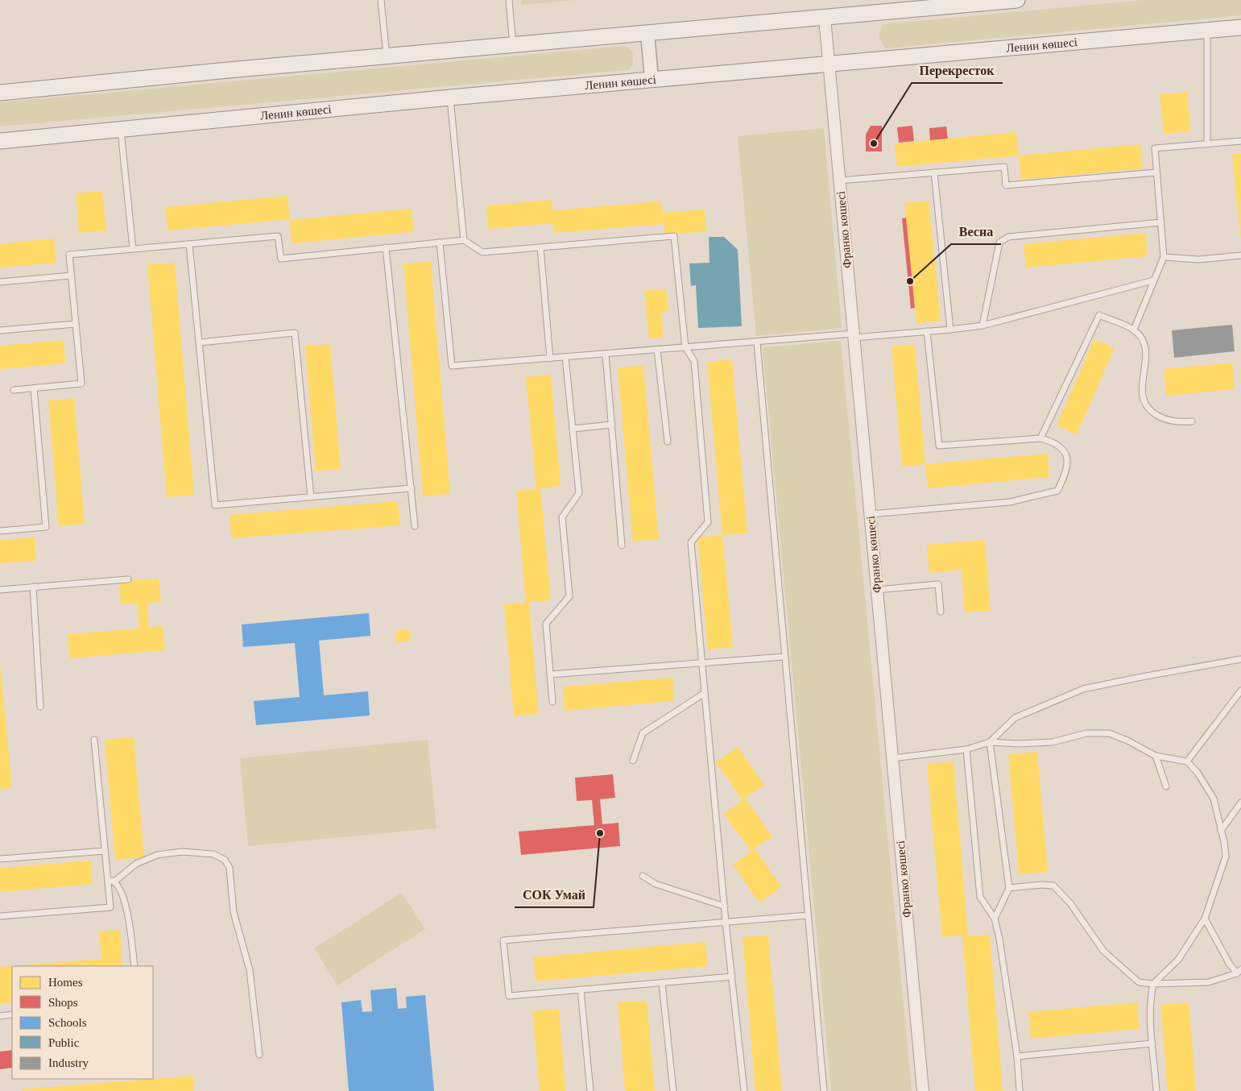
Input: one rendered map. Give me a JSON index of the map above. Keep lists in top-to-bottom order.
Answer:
{
  "streets": {
    "main road": ["Ленин көшесі"],
    "street": ["Франко көшесі"]
  },
  "crossings": [
    ["Ленин көшесі", "Франко көшесі"]
  ],
  "places": ["Перекресток", "Весна", "СОК Умай"],
  "legend": [
    "Homes",
    "Shops",
    "Schools",
    "Public",
    "Industry"
  ]
}
